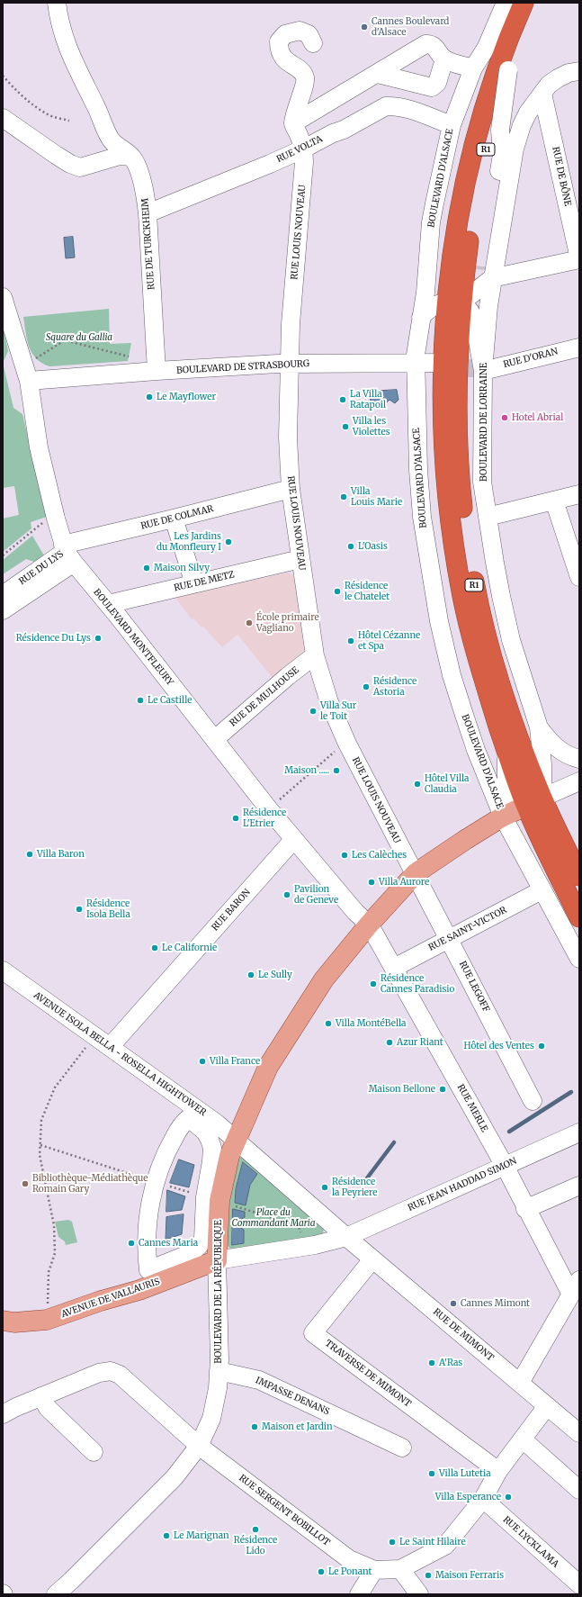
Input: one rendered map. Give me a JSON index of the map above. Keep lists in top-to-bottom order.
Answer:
{
  "streets": {
    "highway": ["R1"],
    "main road": ["BOULEVARD DE LA RÉPUBLIQUE", "AVENUE DE VALLAURIS"],
    "street": [
      "RUE VOLTA",
      "RUE DE BÔNE",
      "BOULEVARD D'ALSACE",
      "RUE LOUIS NOUVEAU",
      "RUE DE TURCKHEIM",
      "RUE D'ORAN",
      "BOULEVARD DE STRASBOURG",
      "BOULEVARD DE LORRAINE",
      "RUE DE COLMAR",
      "RUE DU LYS",
      "RUE DE METZ",
      "BOULEVARD MONTFLEURY",
      "RUE DE MULHOUSE",
      "RUE BARON",
      "RUE SAINT-VICTOR",
      "RUE LEGOFF",
      "AVENUE ISOLA BELLA - ROSELLA HIGHTOWER",
      "RUE MERLE",
      "RUE JEAN HADDAD SIMON",
      "RUE DE MIMONT",
      "TRAVERSE DE MIMONT",
      "IMPASSE DENANS",
      "RUE SERGENT BOBILLOT",
      "RUE LYCKLAMA"
    ]
  },
  "crossings": [
    ["RUE VOLTA", "BOULEVARD D'ALSACE"],
    ["RUE VOLTA", "RUE LOUIS NOUVEAU"],
    ["RUE VOLTA", "RUE DE TURCKHEIM"],
    ["R1", "BOULEVARD DE STRASBOURG"],
    ["R1", "BOULEVARD DE LORRAINE"],
    ["R1", "BOULEVARD DE LA RÉPUBLIQUE"],
    ["BOULEVARD D'ALSACE", "BOULEVARD DE STRASBOURG"],
    ["BOULEVARD D'ALSACE", "RUE SAINT-VICTOR"],
    ["BOULEVARD D'ALSACE", "BOULEVARD DE LA RÉPUBLIQUE"],
    ["RUE LOUIS NOUVEAU", "BOULEVARD DE STRASBOURG"],
    ["RUE LOUIS NOUVEAU", "RUE DE COLMAR"],
    ["RUE LOUIS NOUVEAU", "RUE DE METZ"],
    ["RUE LOUIS NOUVEAU", "RUE DE MULHOUSE"],
    ["RUE LOUIS NOUVEAU", "RUE LEGOFF"],
    ["RUE LOUIS NOUVEAU", "BOULEVARD DE LA RÉPUBLIQUE"],
    ["RUE DE TURCKHEIM", "BOULEVARD DE STRASBOURG"],
    ["RUE D'ORAN", "BOULEVARD DE LORRAINE"],
    ["BOULEVARD DE STRASBOURG", "BOULEVARD MONTFLEURY"],
    ["BOULEVARD DE LORRAINE", "BOULEVARD DE LA RÉPUBLIQUE"],
    ["RUE DE COLMAR", "RUE DU LYS"],
    ["RUE DE COLMAR", "BOULEVARD MONTFLEURY"],
    ["RUE DU LYS", "BOULEVARD MONTFLEURY"],
    ["RUE DE METZ", "BOULEVARD MONTFLEURY"],
    ["BOULEVARD MONTFLEURY", "RUE DE MULHOUSE"],
    ["BOULEVARD MONTFLEURY", "RUE BARON"],
    ["BOULEVARD MONTFLEURY", "RUE MERLE"],
    ["BOULEVARD MONTFLEURY", "BOULEVARD DE LA RÉPUBLIQUE"],
    ["RUE BARON", "AVENUE ISOLA BELLA - ROSELLA HIGHTOWER"],
    ["RUE SAINT-VICTOR", "RUE LEGOFF"],
    ["RUE SAINT-VICTOR", "RUE MERLE"],
    ["RUE LEGOFF", "BOULEVARD DE LA RÉPUBLIQUE"],
    ["AVENUE ISOLA BELLA - ROSELLA HIGHTOWER", "BOULEVARD DE LA RÉPUBLIQUE"],
    ["RUE MERLE", "RUE JEAN HADDAD SIMON"],
    ["RUE MERLE", "BOULEVARD DE LA RÉPUBLIQUE"],
    ["RUE JEAN HADDAD SIMON", "RUE DE MIMONT"],
    ["BOULEVARD DE LA RÉPUBLIQUE", "AVENUE DE VALLAURIS"],
    ["BOULEVARD DE LA RÉPUBLIQUE", "IMPASSE DENANS"],
    ["BOULEVARD DE LA RÉPUBLIQUE", "RUE SERGENT BOBILLOT"],
    ["RUE DE MIMONT", "TRAVERSE DE MIMONT"]
  ],
  "parks": ["Square du Gallia", "Place du Commandant Maria"],
  "places": [
    "Cannes Boulevard d'Alsace",
    "Le Mayflower",
    "La Villa Ratapoil",
    "Hotel Abrial",
    "Villa les Violettes",
    "Villa Louis Marie",
    "Les Jardins du Monfleury I",
    "L'Oasis",
    "Maison Silvy",
    "Résidence le Chatelet",
    "École primaire Vagliano",
    "Résidence Du Lys",
    "Hôtel Cézanne et Spa",
    "Résidence Astoria",
    "Le Castille",
    "Villa Sur le Toit",
    "Maison .....",
    "Hôtel Villa Claudia",
    "Résidence L'Etrier",
    "Villa Baron",
    "Les Calèches",
    "Villa Aurore",
    "Pavilion de Geneve",
    "Résidence Isola Bella",
    "Le Californie",
    "Le Sully",
    "Résidence Cannes Paradisio",
    "Villa MontéBella",
    "Azur Riant",
    "Hôtel des Ventes",
    "Villa France",
    "Maison Bellone",
    "Bibliothèque-Médiathèque Romain Gary",
    "Résidence la Peyriere",
    "Cannes Maria",
    "Cannes Mimont",
    "A'Ras",
    "Maison et Jardin",
    "Villa Lutetia",
    "Villa Esperance",
    "Résidence Lido",
    "Le Marignan",
    "Le Saint Hilaire",
    "Le Ponant",
    "Maison Ferraris"
  ]
}
